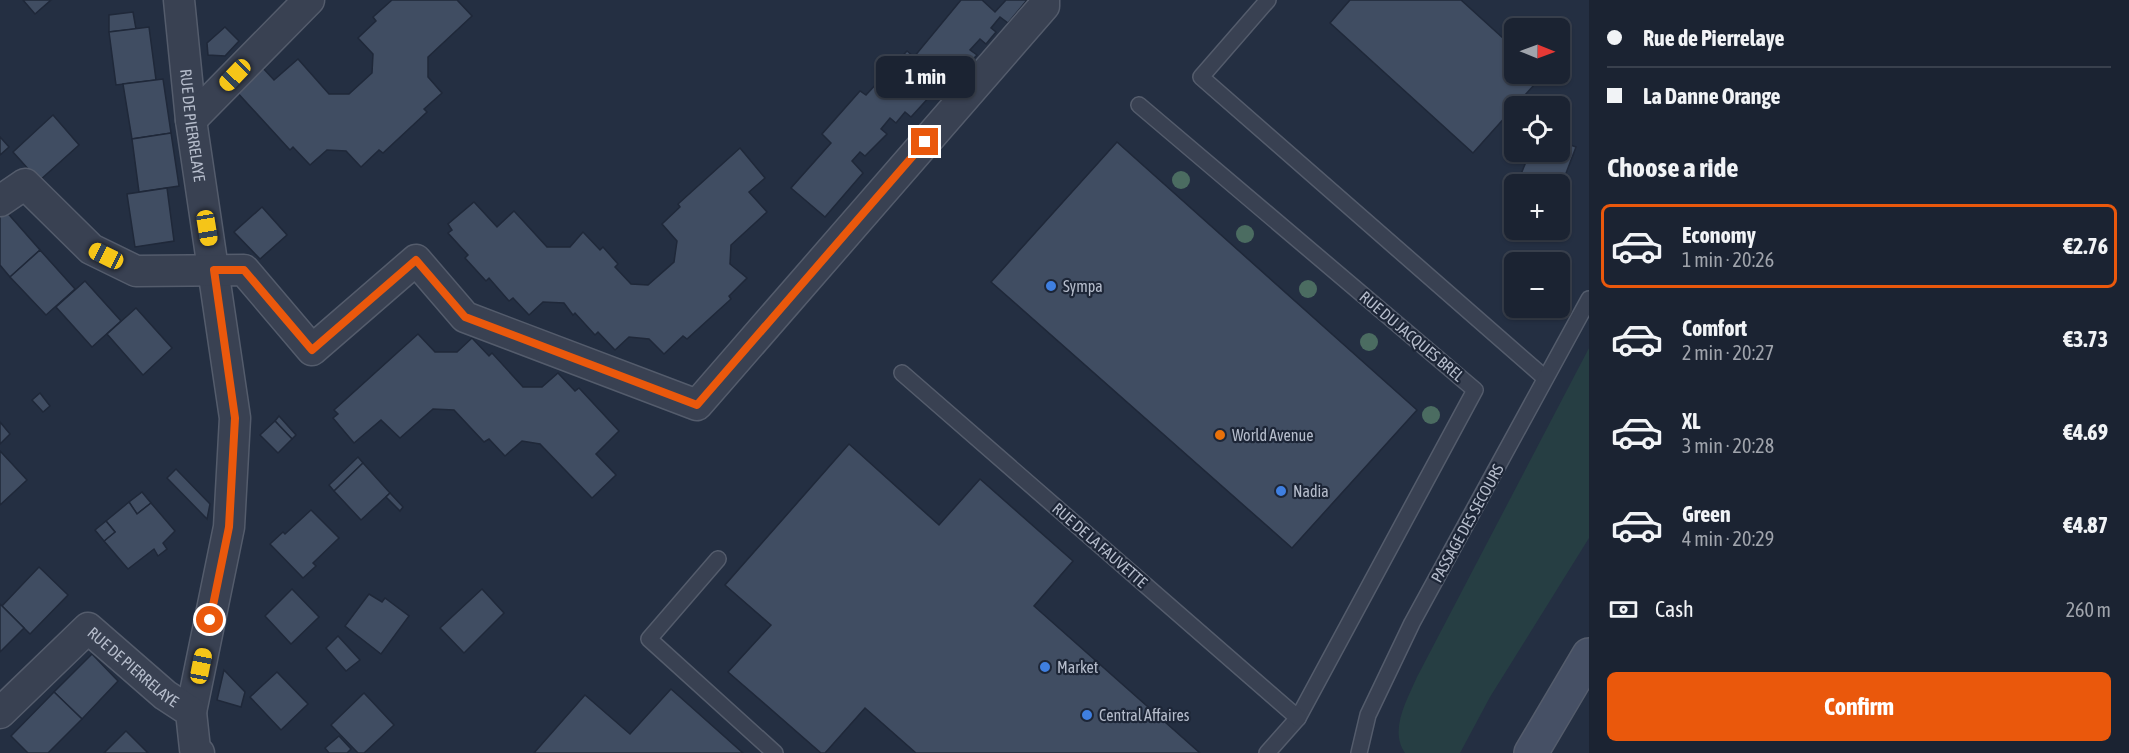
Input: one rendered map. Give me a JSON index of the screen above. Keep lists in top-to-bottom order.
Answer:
{
  "streets": {
    "street": ["RUE DE PIERRELAYE"],
    "lane": ["RUE DU JACQUES BREL", "PASSAGE DES SECOURS", "RUE DE LA FAUVETTE"]
  },
  "crossings": [
    ["RUE DU JACQUES BREL", "RUE DE LA FAUVETTE"]
  ],
  "places": [
    "Sympa",
    "World Avenue",
    "Nadia",
    "Market",
    "Central Affaires"
  ],
  "north": "right",
  "page": {
    "banner": ["Rue de Pierrelaye", "La Danne Orange"],
    "map_buttons": ["+", "−"],
    "bubble": "1 min",
    "heading": "Choose a ride",
    "list": [
      {
        "name": "Economy",
        "note": "1 min · 20:26",
        "value": "€2.76"
      },
      {
        "name": "Comfort",
        "note": "2 min · 20:27",
        "value": "€3.73"
      },
      {
        "name": "XL",
        "note": "3 min · 20:28",
        "value": "€4.69"
      },
      {
        "name": "Green",
        "note": "4 min · 20:29",
        "value": "€4.87"
      }
    ],
    "pay": ["Cash", "260 m"],
    "buttons": "Confirm"
  }
}
